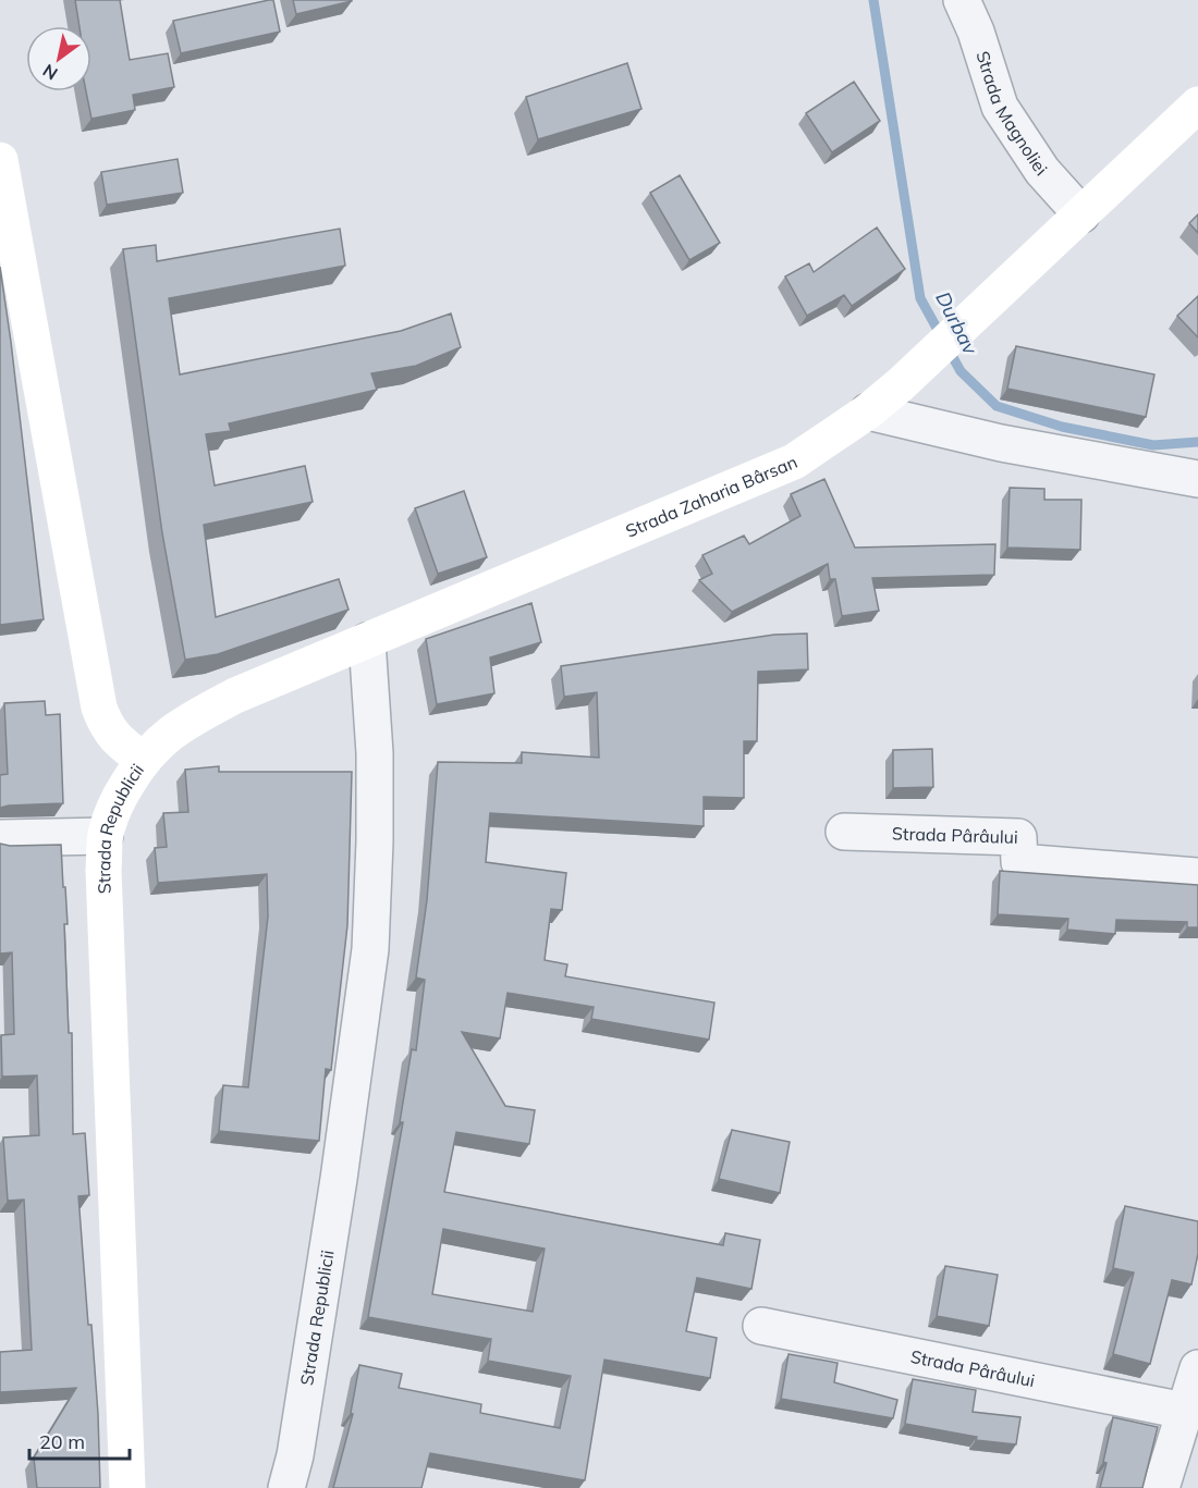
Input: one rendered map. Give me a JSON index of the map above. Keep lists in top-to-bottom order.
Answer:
{
  "streets": {
    "main road": ["Strada Zaharia Bârsan", "Strada Republicii"],
    "street": ["Strada Magnoliei", "Strada Pârâului"]
  },
  "crossings": [
    ["Strada Magnoliei", "Strada Zaharia Bârsan"],
    ["Strada Zaharia Bârsan", "Strada Republicii"]
  ],
  "water": ["Durbav"],
  "scale_bar": "20 m",
  "north": "bottom left"
}
